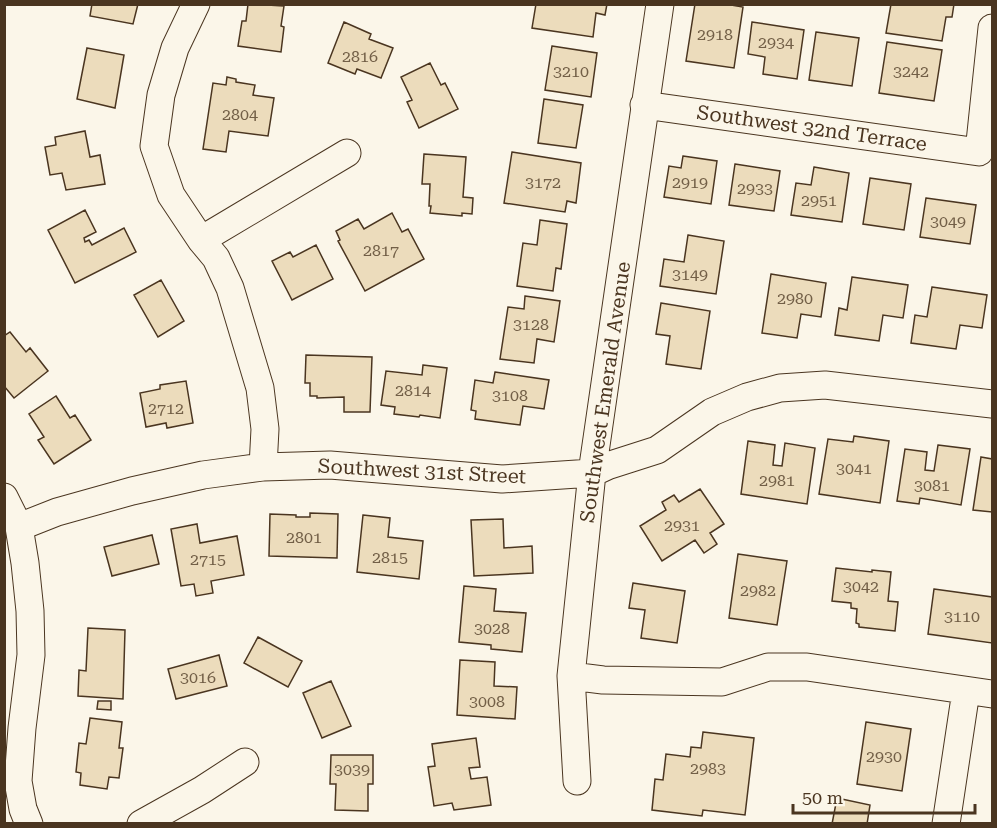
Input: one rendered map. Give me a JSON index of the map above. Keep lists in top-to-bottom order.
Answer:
{
  "streets": {
    "street": ["Southwest 32nd Terrace", "Southwest Emerald Avenue", "Southwest 31st Street"]
  },
  "crossings": [
    ["Southwest 32nd Terrace", "Southwest Emerald Avenue"],
    ["Southwest Emerald Avenue", "Southwest 31st Street"]
  ],
  "house_numbers": [
    "2918",
    "2934",
    "2816",
    "3210",
    "3242",
    "2804",
    "3172",
    "2919",
    "2933",
    "2951",
    "3049",
    "2817",
    "3149",
    "2980",
    "3128",
    "2814",
    "3108",
    "2712",
    "3041",
    "2981",
    "3081",
    "2931",
    "2801",
    "2815",
    "2715",
    "3042",
    "2982",
    "3110",
    "3028",
    "3016",
    "3008",
    "2930",
    "2983",
    "3039"
  ],
  "scale_bar": "50 m"
}
